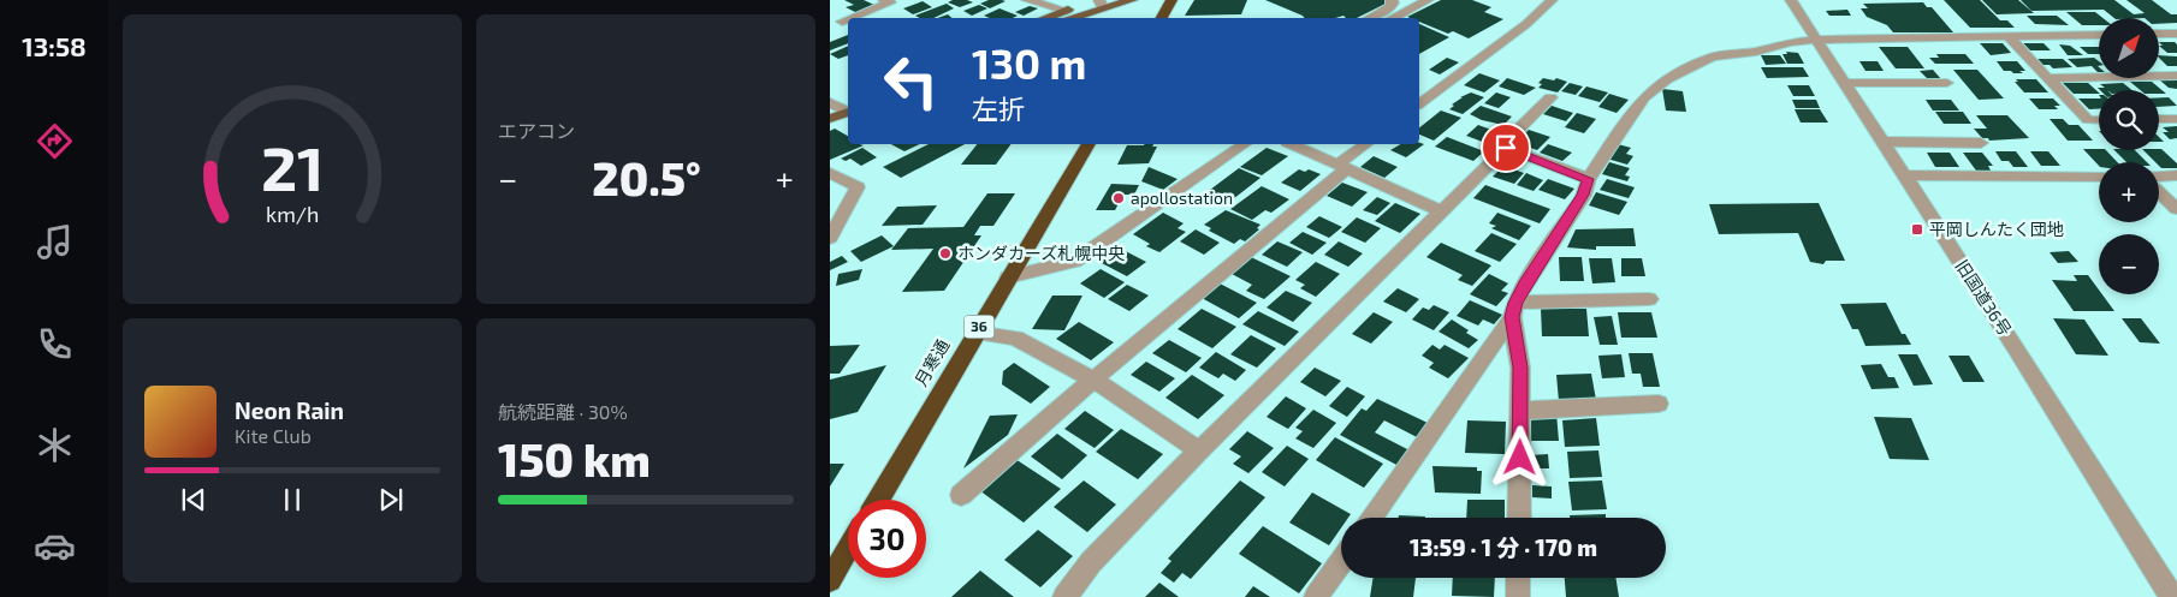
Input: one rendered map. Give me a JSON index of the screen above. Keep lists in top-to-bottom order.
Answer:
{
  "streets": {
    "highway": ["36", "月寒通"],
    "street": ["旧国道36号"]
  },
  "places": {
    "other": ["apollostation", "ホンダカーズ札幌中央"],
    "transit": ["平岡しんたく団地"]
  },
  "north": "top right",
  "page": {
    "tabs": "13:58",
    "tile": [
      "エアコン",
      ["航続距離 · 30%", "150 km"]
    ],
    "map_buttons": ["+", "−"],
    "turn": ["130 m", "左折"],
    "heat": ["−", "20.5°", "+"],
    "song": ["Neon Rain", "Kite Club"],
    "limit": "30",
    "trip": "13:59 · 1 分 · 170 m",
    "gauge": ["21", "km/h"]
  }
}
